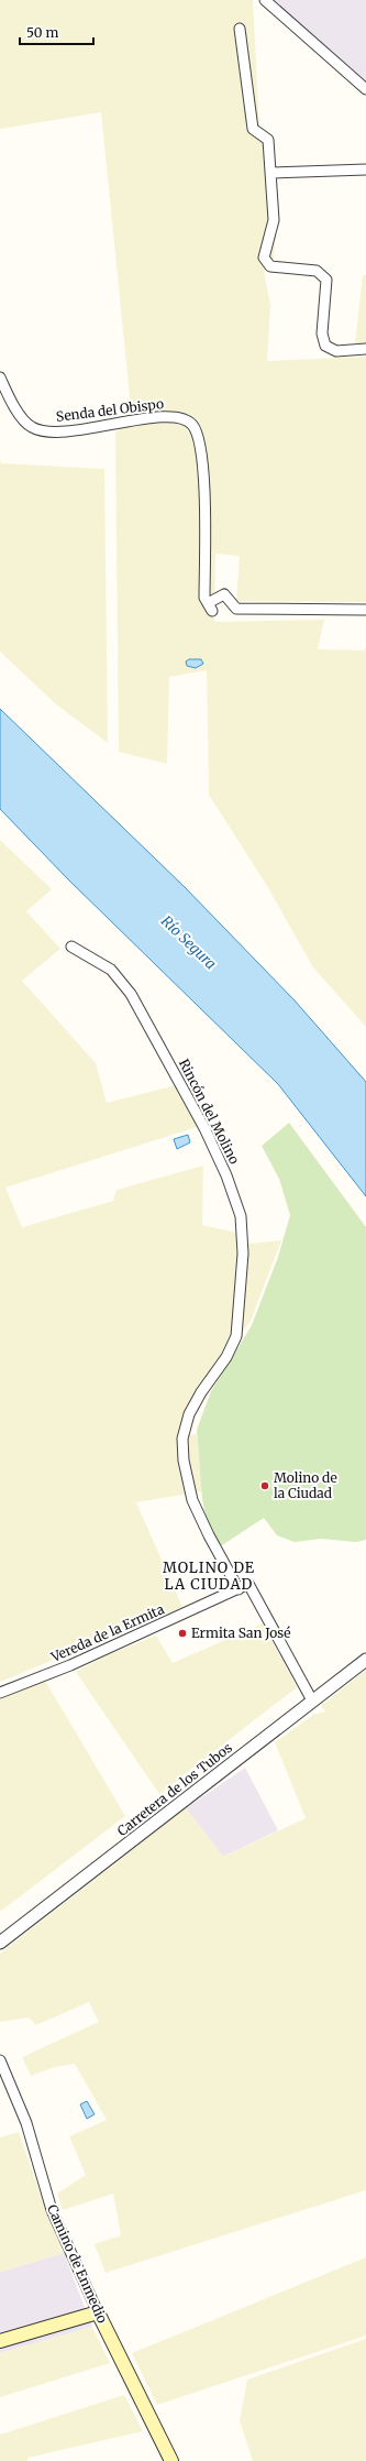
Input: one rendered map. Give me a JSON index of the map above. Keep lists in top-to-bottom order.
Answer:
{
  "streets": {
    "main road": ["Camino de Enmedio"],
    "street": [
      "Senda del Obispo",
      "Rincón del Molino",
      "Vereda de la Ermita",
      "Carretera de los Tubos"
    ]
  },
  "crossings": [
    ["Rincón del Molino", "Vereda de la Ermita"]
  ],
  "districts": ["MOLINO DE LA CIUDAD"],
  "water": ["Río Segura"],
  "places": ["Molino de la Ciudad", "Ermita San José"],
  "scale_bar": "50 m"
}
